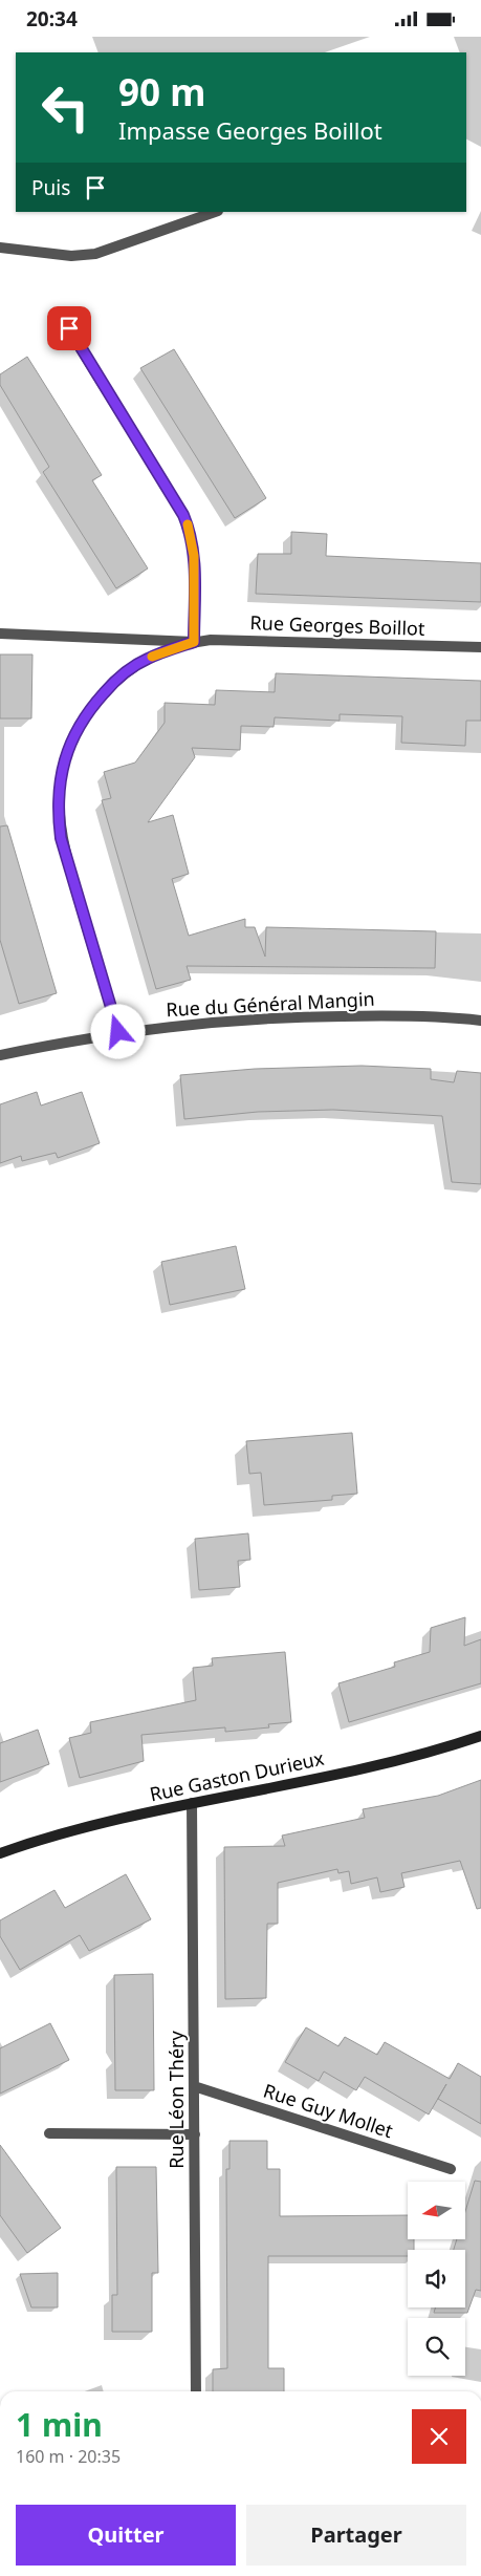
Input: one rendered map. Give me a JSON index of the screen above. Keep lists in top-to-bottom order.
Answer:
{
  "streets": {
    "main road": ["Rue Gaston Durieux"],
    "street": [
      "Rue Georges Boillot",
      "Rue du Général Mangin",
      "Rue Léon Théry",
      "Rue Guy Mollet"
    ]
  },
  "crossings": [
    ["Rue Georges Boillot", "Rue du Général Mangin"],
    ["Rue Gaston Durieux", "Rue Léon Théry"],
    ["Rue Léon Théry", "Rue Guy Mollet"]
  ],
  "north": "left",
  "page": {
    "status": "20:34",
    "turn": ["90 m", "Impasse Georges Boillot"],
    "then": "Puis",
    "heading": ["1 min", "160 m · 20:35"],
    "buttons": ["Quitter", "Partager"]
  }
}
